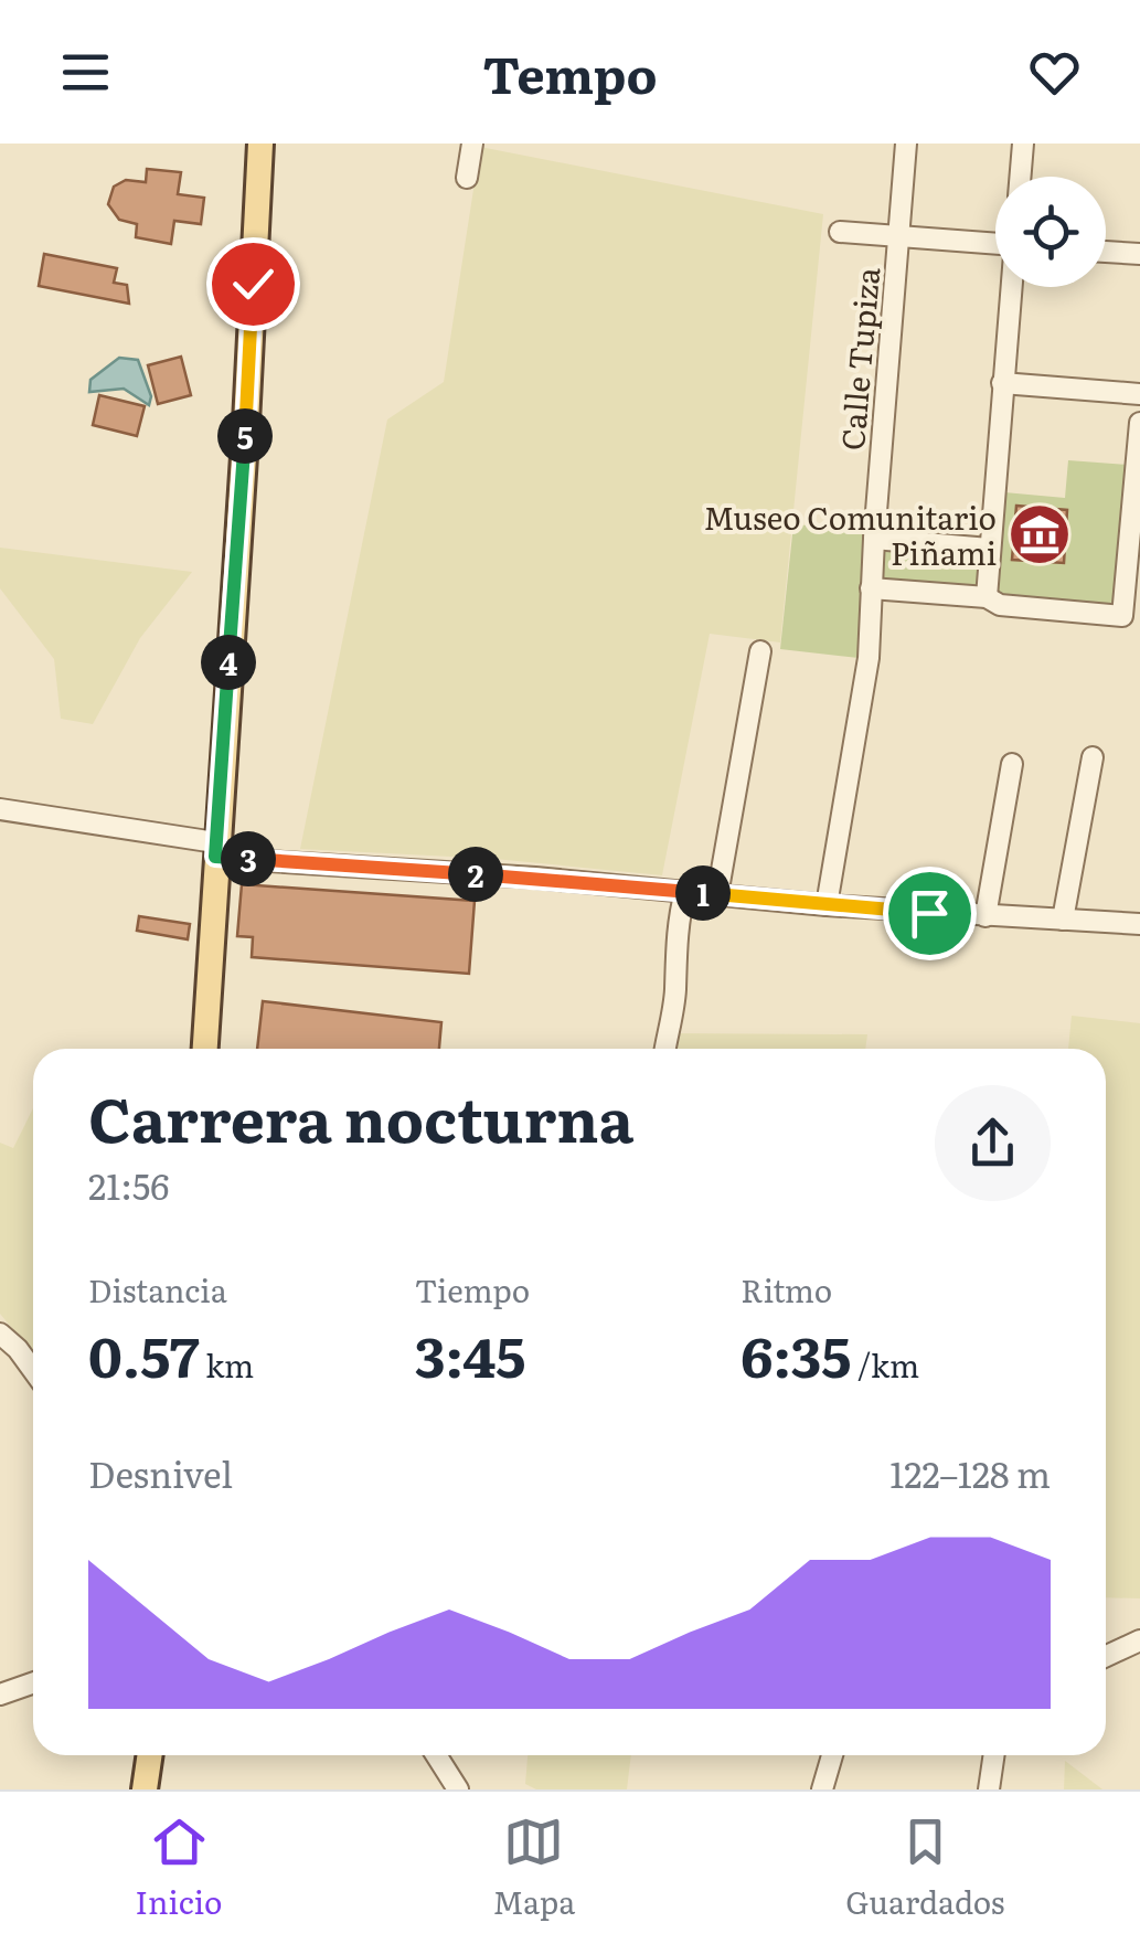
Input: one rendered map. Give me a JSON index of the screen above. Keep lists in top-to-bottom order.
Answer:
{
  "streets": {
    "street": ["Calle Tupiza"]
  },
  "places": {
    "museum": ["Museo Comunitario Piñami"]
  },
  "page": {
    "header": "Tempo",
    "pins": [
      "5",
      "4",
      "3",
      "2",
      "1"
    ],
    "heading": ["Carrera nocturna", "21:56"],
    "stats": [
      ["Distancia", "0.57 km"],
      ["Tiempo", "3:45"],
      ["Ritmo", "6:35 /km"]
    ],
    "chart": ["Desnivel", "122–128 m"],
    "tabs": ["Inicio", "Mapa", "Guardados"]
  }
}
